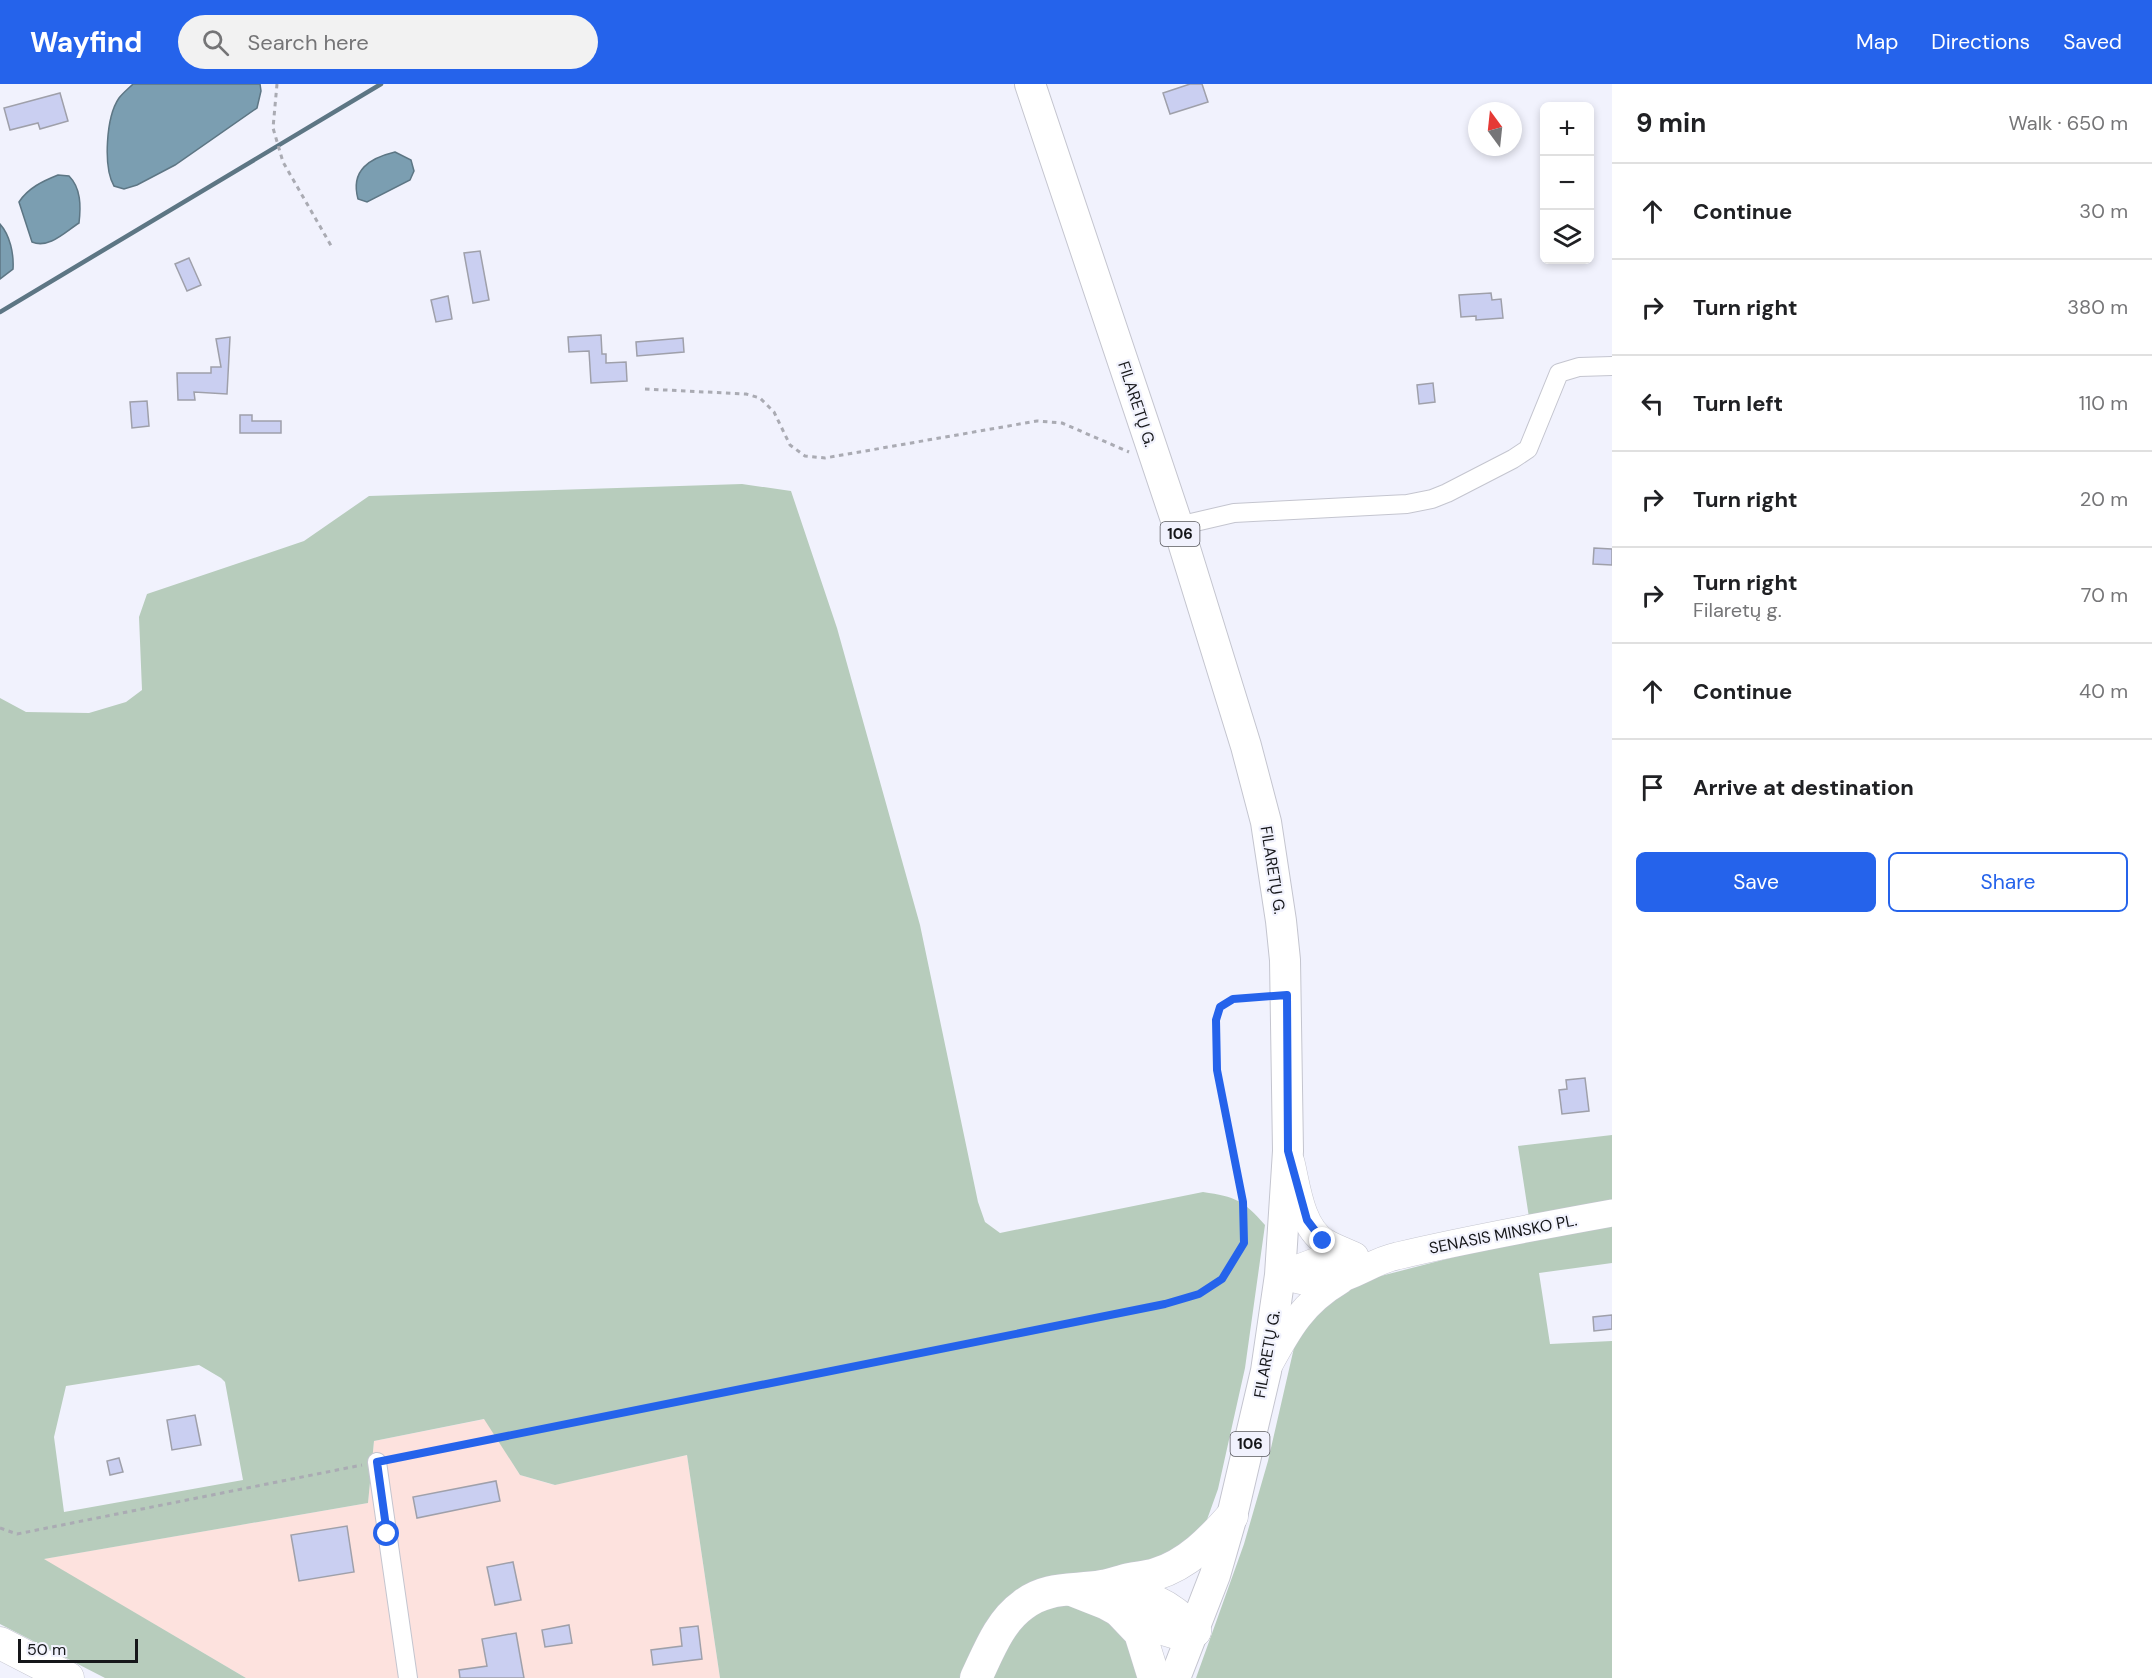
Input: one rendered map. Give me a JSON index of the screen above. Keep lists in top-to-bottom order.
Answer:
{
  "streets": {
    "main road": ["FILARETŲ G.", "106", "SENASIS MINSKO PL."]
  },
  "crossings": [
    ["FILARETŲ G.", "SENASIS MINSKO PL."]
  ],
  "scale_bar": "50 m",
  "north": "top",
  "page": {
    "header": "Wayfind",
    "search": "Search here",
    "nav": ["Map", "Directions", "Saved"],
    "heading": ["9 min", "Walk · 650 m"],
    "map_buttons": ["+", "−"],
    "list": [
      ["Continue", "30 m"],
      ["Turn right", "380 m"],
      ["Turn left", "110 m"],
      ["Turn right", "20 m"],
      ["Turn right", "Filaretų g.", "70 m"],
      ["Continue", "40 m"],
      "Arrive at destination"
    ],
    "buttons": ["Save", "Share"],
    "scale": "50 m"
  }
}
